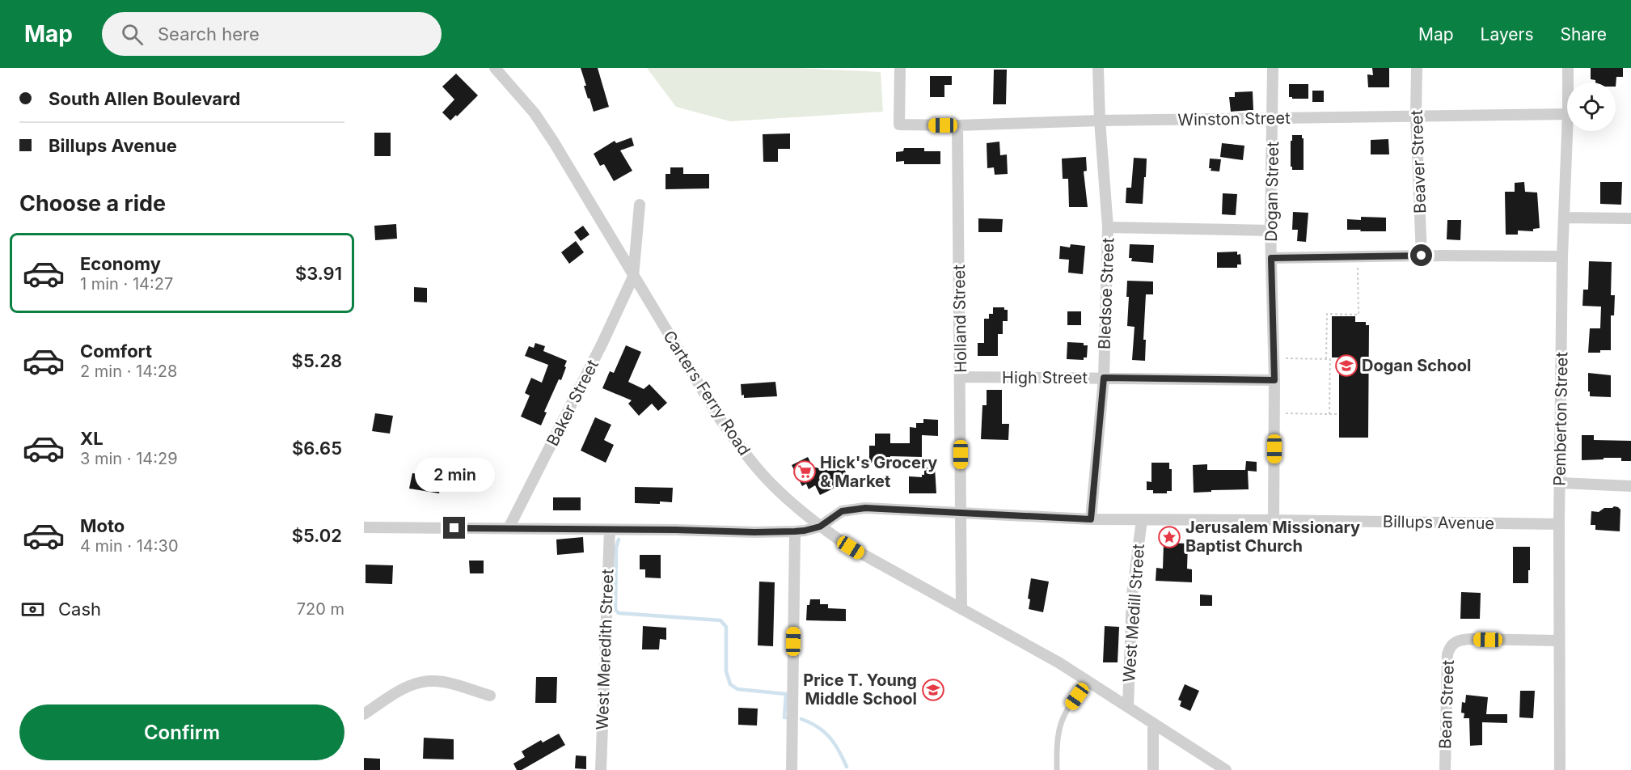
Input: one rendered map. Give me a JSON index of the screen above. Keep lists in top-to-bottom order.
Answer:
{
  "streets": {
    "street": [
      "Winston Street",
      "Beaver Street",
      "Dogan Street",
      "Bledsoe Street",
      "Holland Street",
      "High Street",
      "Carters Ferry Road",
      "Baker Street",
      "Pemberton Street",
      "Billups Avenue",
      "West Medill Street",
      "West Meredith Street",
      "Bean Street"
    ]
  },
  "crossings": [
    ["Winston Street", "Beaver Street"],
    ["Winston Street", "Dogan Street"],
    ["Winston Street", "Bledsoe Street"],
    ["Winston Street", "Holland Street"],
    ["Dogan Street", "High Street"],
    ["Dogan Street", "Billups Avenue"],
    ["Bledsoe Street", "High Street"],
    ["Bledsoe Street", "Billups Avenue"],
    ["Holland Street", "High Street"],
    ["Holland Street", "Carters Ferry Road"],
    ["Holland Street", "Billups Avenue"],
    ["Carters Ferry Road", "Baker Street"],
    ["Carters Ferry Road", "Billups Avenue"],
    ["Carters Ferry Road", "West Medill Street"],
    ["Baker Street", "Billups Avenue"],
    ["Pemberton Street", "Billups Avenue"],
    ["Pemberton Street", "Bean Street"],
    ["Billups Avenue", "West Medill Street"],
    ["Billups Avenue", "West Meredith Street"]
  ],
  "places": {
    "school or university": ["Dogan School", "Price T. Young Middle School"],
    "supermarket": ["Hick's Grocery & Market"],
    "place": ["Jerusalem Missionary Baptist Church"]
  },
  "page": {
    "header": "Map",
    "search": "Search here",
    "nav": ["Map", "Layers", "Share"],
    "banner": ["South Allen Boulevard", "Billups Avenue"],
    "heading": "Choose a ride",
    "list": [
      {
        "name": "Economy",
        "note": "1 min · 14:27",
        "value": "$3.91"
      },
      {
        "name": "Comfort",
        "note": "2 min · 14:28",
        "value": "$5.28"
      },
      {
        "name": "XL",
        "note": "3 min · 14:29",
        "value": "$6.65"
      },
      {
        "name": "Moto",
        "note": "4 min · 14:30",
        "value": "$5.02"
      }
    ],
    "bubble": "2 min",
    "pay": ["Cash", "720 m"],
    "buttons": "Confirm"
  }
}
